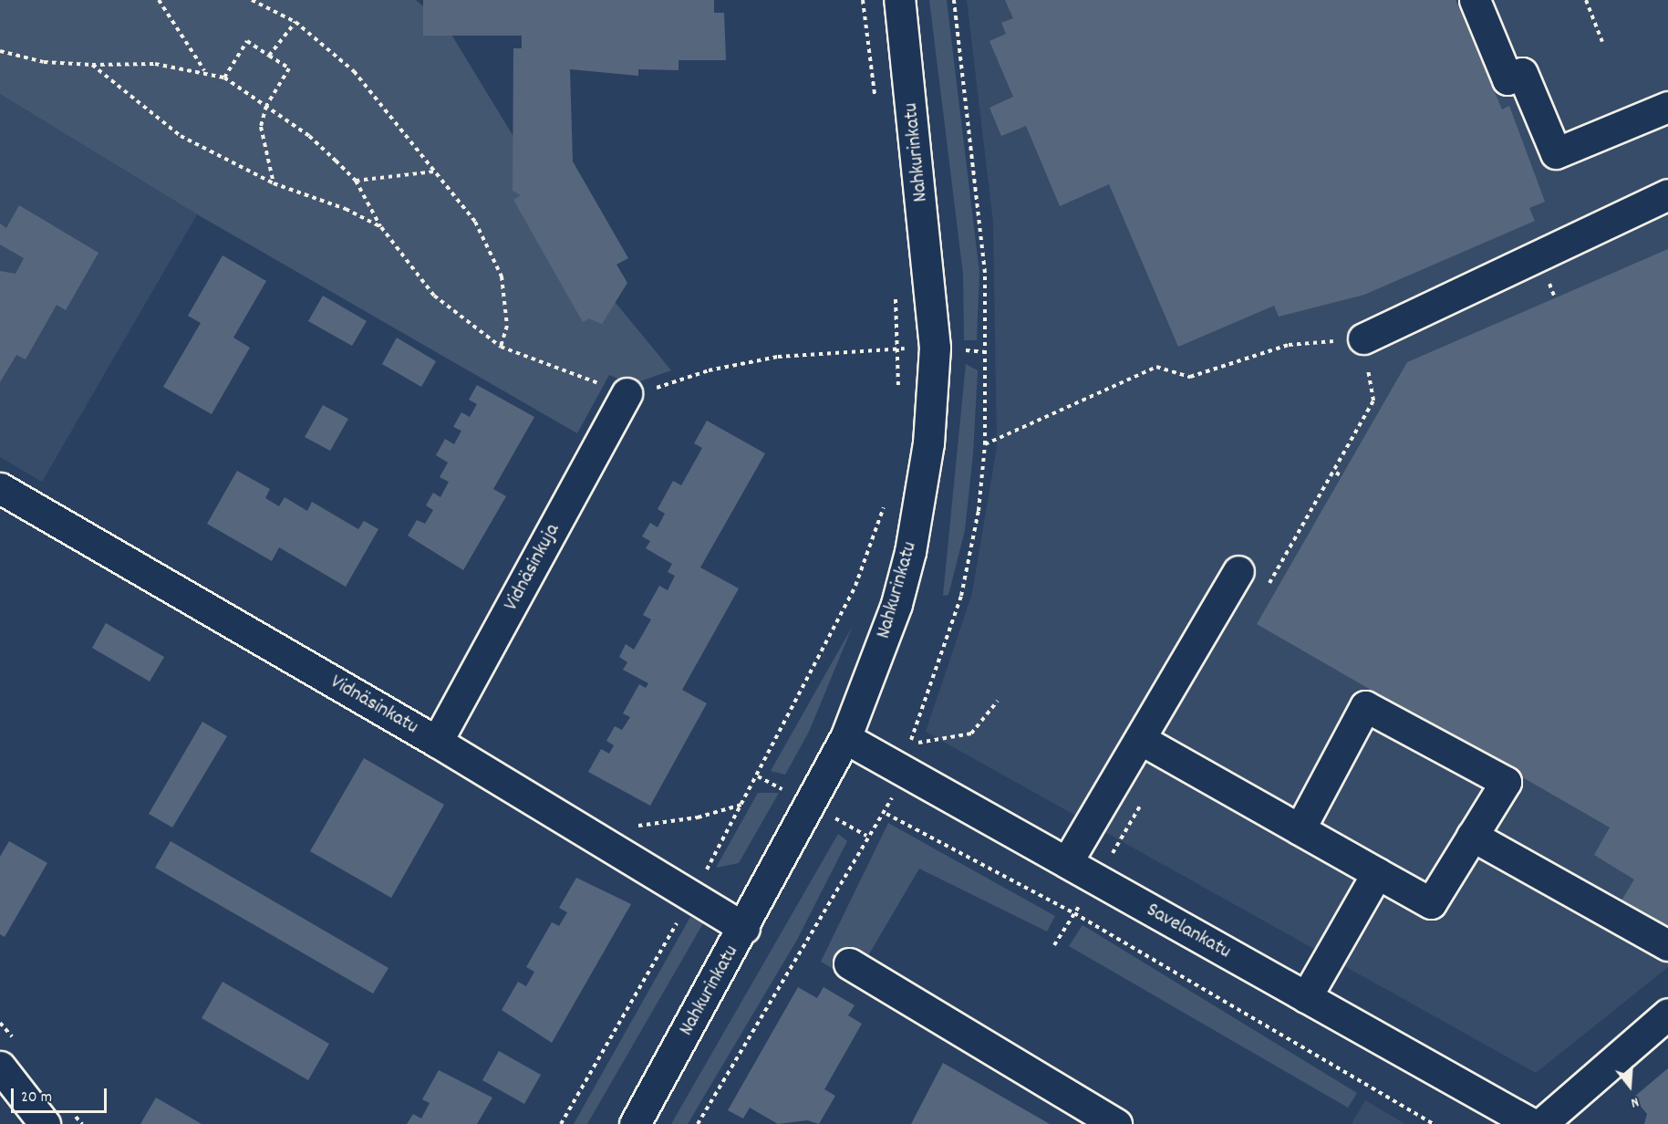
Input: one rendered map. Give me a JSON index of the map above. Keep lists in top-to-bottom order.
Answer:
{
  "streets": {
    "street": [
      "Nahkurinkatu",
      "Vidnäsinkuja",
      "Vidnäsinkatu",
      "Savelankatu"
    ]
  },
  "crossings": [
    ["Nahkurinkatu", "Vidnäsinkatu"],
    ["Nahkurinkatu", "Savelankatu"],
    ["Vidnäsinkuja", "Vidnäsinkatu"]
  ],
  "scale_bar": "20 m",
  "north": "bottom"
}
